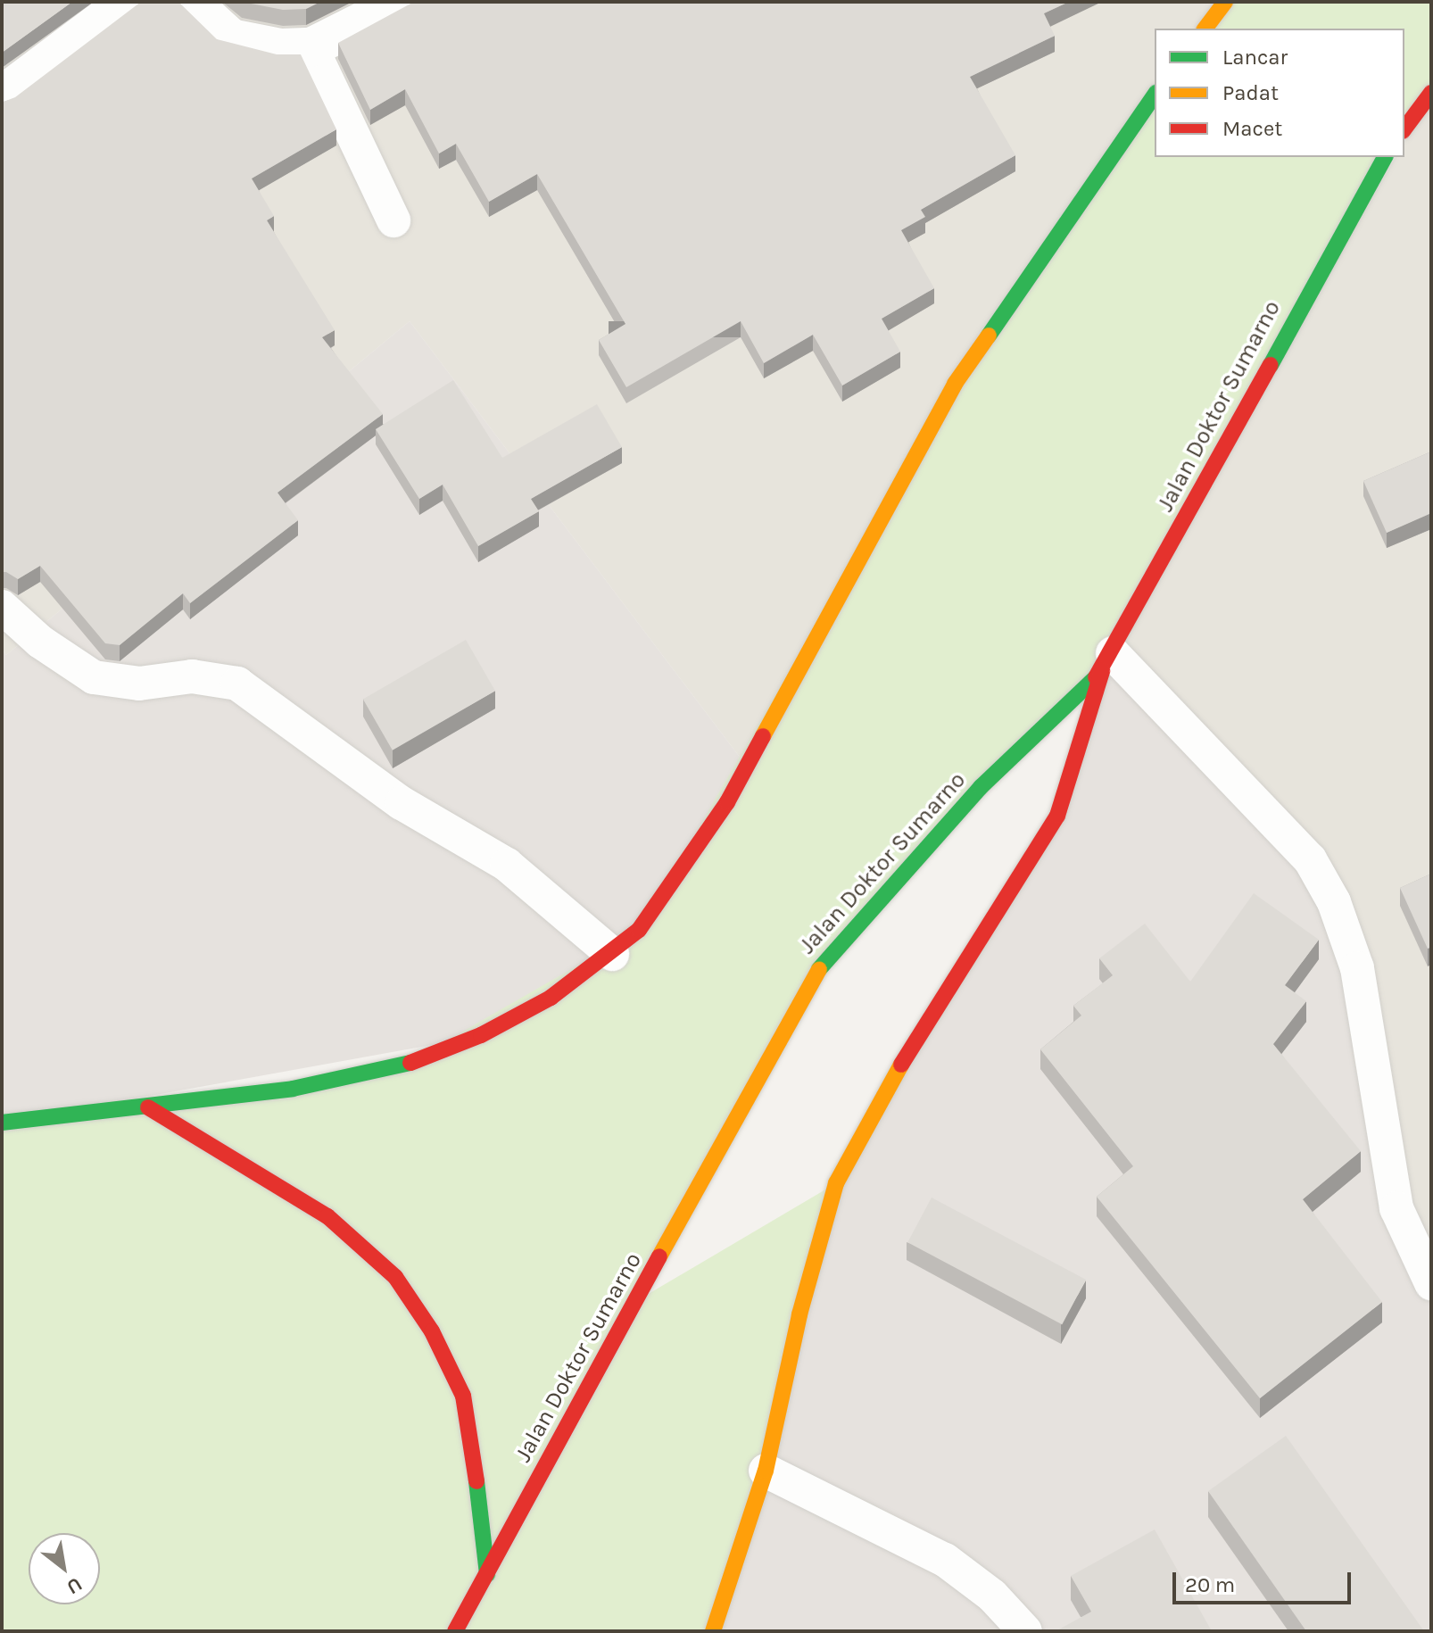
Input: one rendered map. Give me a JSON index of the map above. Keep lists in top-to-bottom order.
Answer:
{
  "streets": {
    "main road": ["Jalan Doktor Sumarno"]
  },
  "legend": ["Lancar", "Padat", "Macet"],
  "scale_bar": "20 m",
  "north": "bottom right"
}
